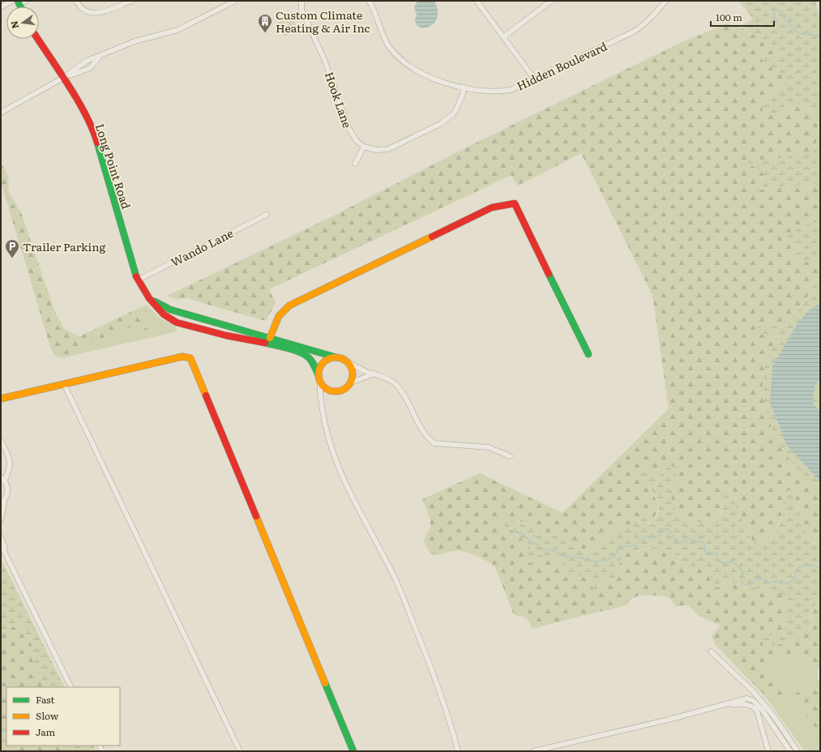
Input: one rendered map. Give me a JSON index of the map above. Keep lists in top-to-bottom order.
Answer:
{
  "streets": {
    "street": [
      "Hidden Boulevard",
      "Hook Lane",
      "Long Point Road",
      "Wando Lane"
    ]
  },
  "crossings": [
    ["Long Point Road", "Wando Lane"]
  ],
  "places": {
    "building": ["Custom Climate Heating & Air Inc"],
    "parking": ["Trailer Parking"]
  },
  "legend": ["Fast", "Slow", "Jam"],
  "scale_bar": "100 m",
  "north": "left"
}
